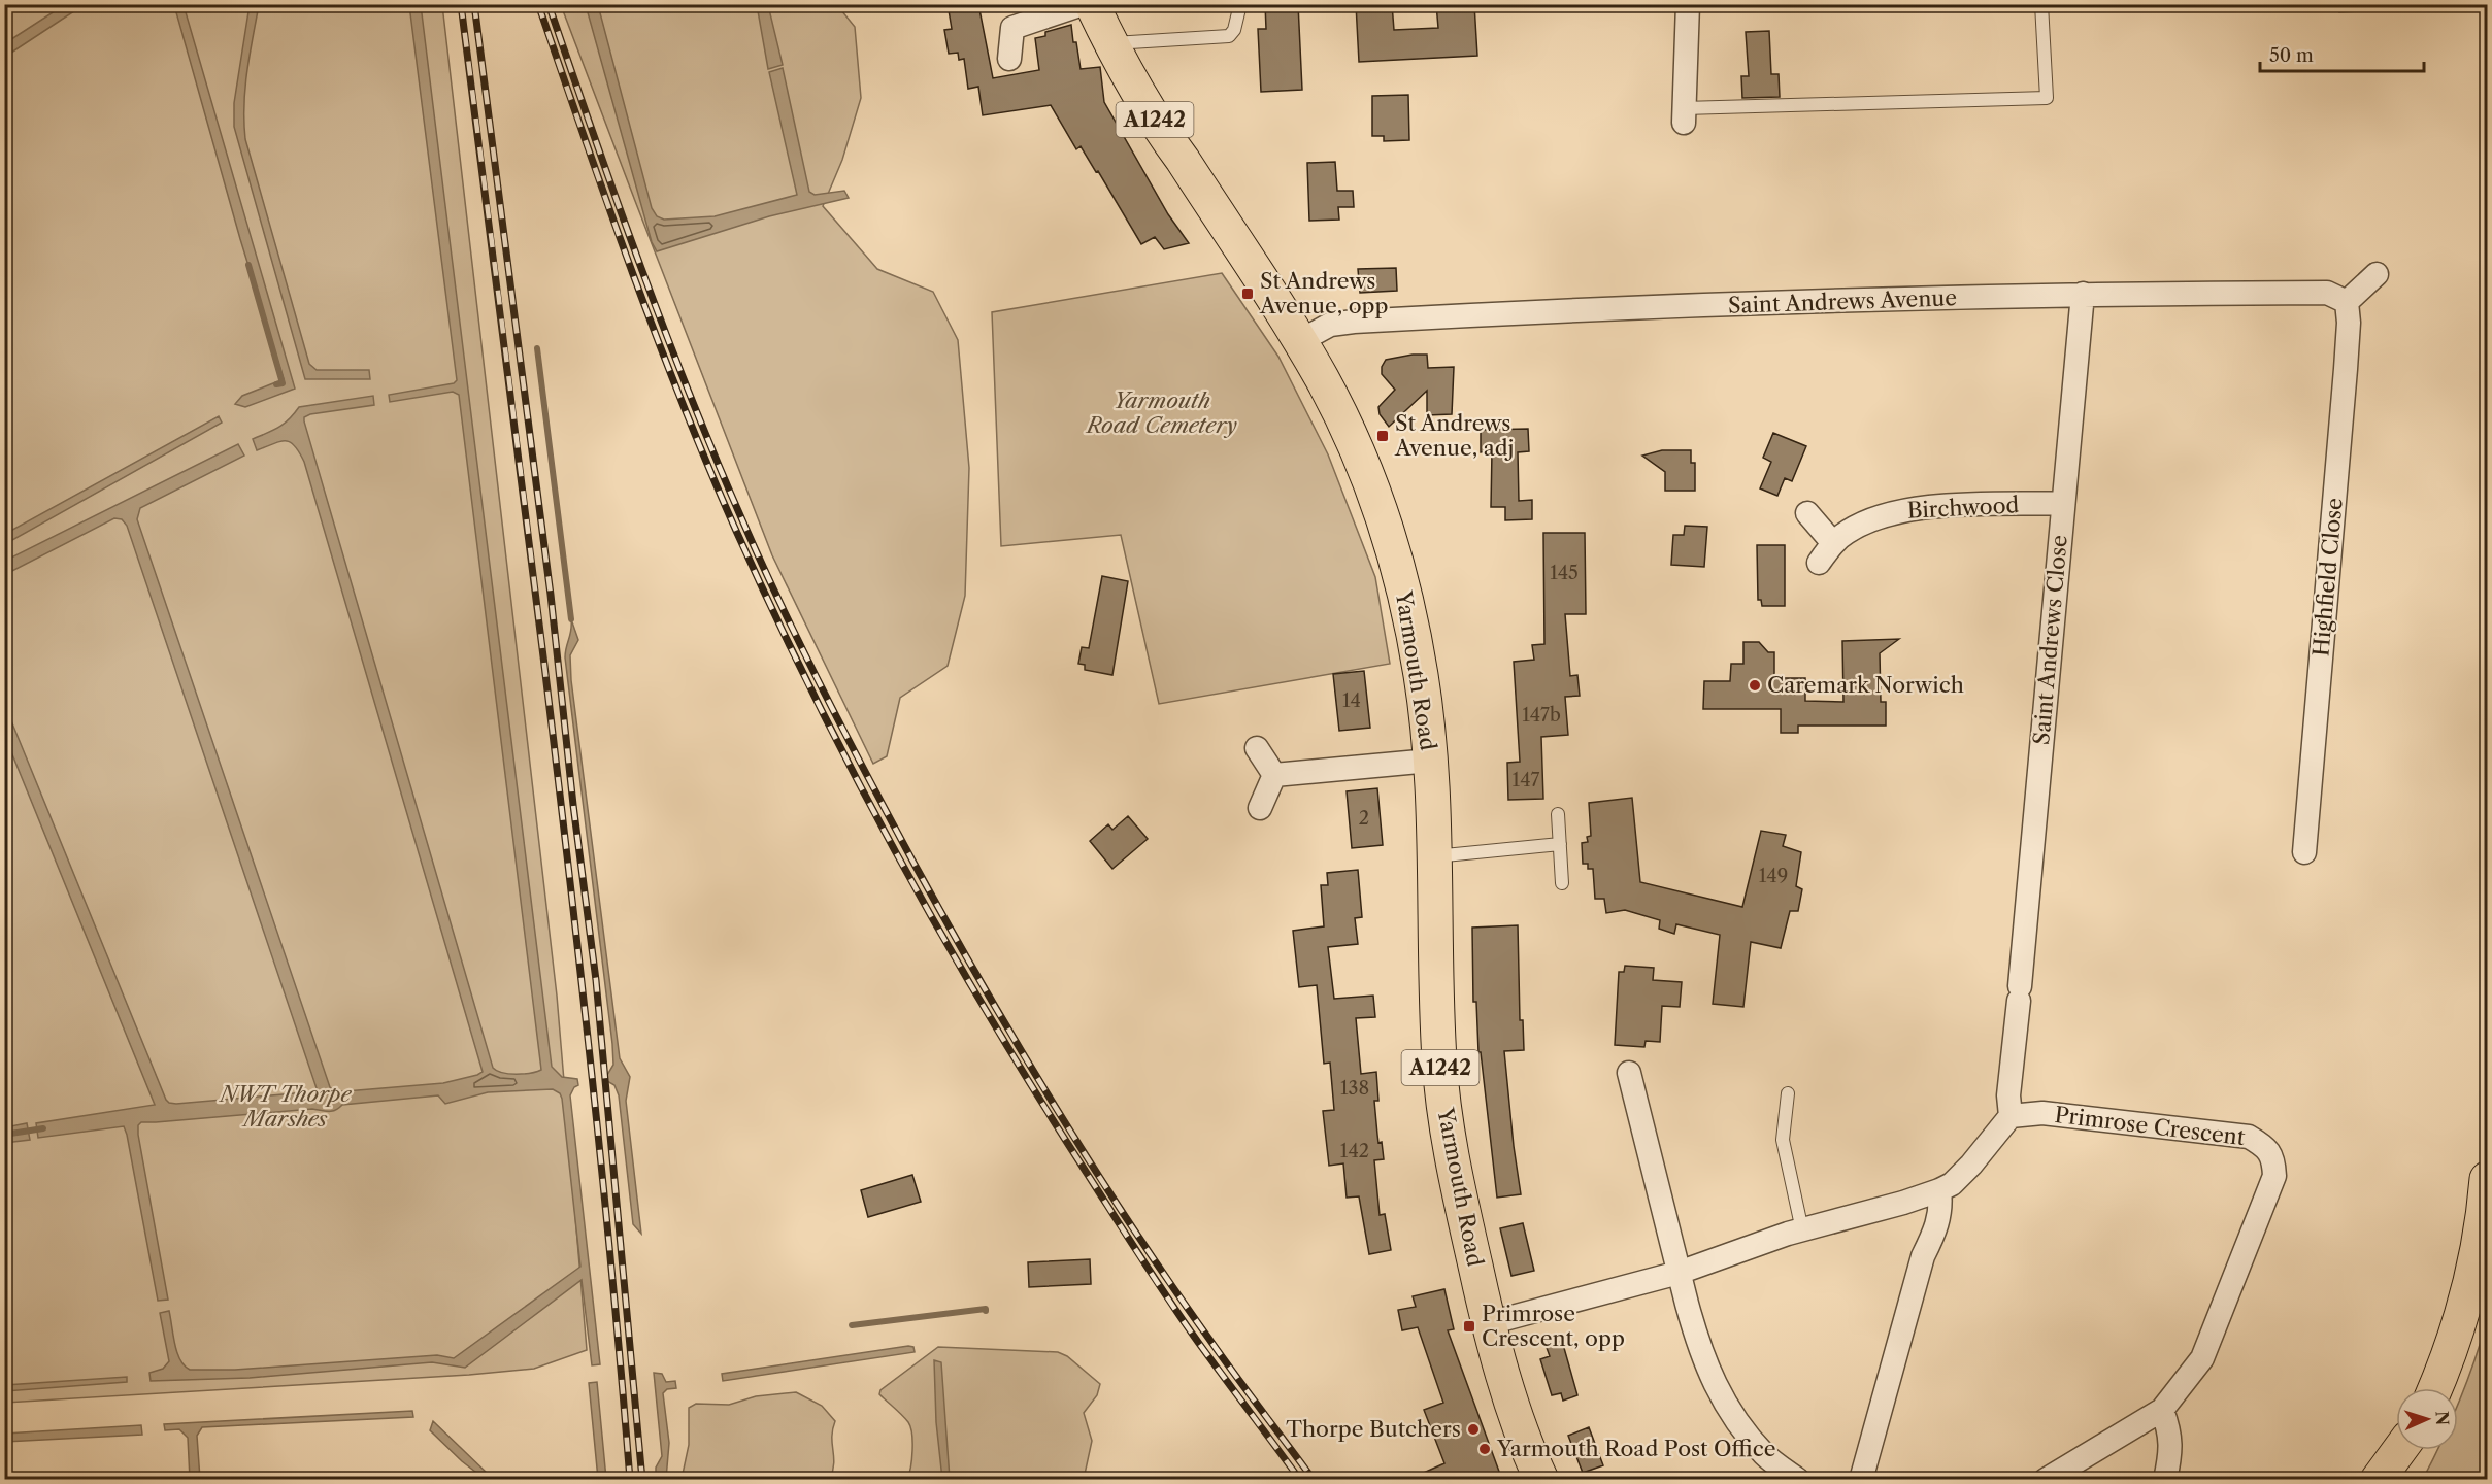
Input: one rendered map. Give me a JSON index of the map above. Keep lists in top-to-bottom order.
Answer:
{
  "streets": {
    "main road": ["A1242", "Yarmouth Road"],
    "street": [
      "Saint Andrews Avenue",
      "Birchwood",
      "Highfield Close",
      "Saint Andrews Close",
      "Primrose Crescent"
    ]
  },
  "crossings": [
    ["Saint Andrews Avenue", "Highfield Close"],
    ["Saint Andrews Avenue", "Saint Andrews Close"],
    ["Saint Andrews Avenue", "Yarmouth Road"],
    ["Birchwood", "Saint Andrews Close"],
    ["Saint Andrews Close", "Primrose Crescent"]
  ],
  "parks": ["Yarmouth Road Cemetery", "NWT Thorpe Marshes"],
  "places": {
    "transit": ["St Andrews Avenue, opp", "St Andrews Avenue, adj", "Primrose Crescent, opp"],
    "other": ["Caremark Norwich", "Thorpe Butchers", "Yarmouth Road Post Office"]
  },
  "house_numbers": [
    "145",
    "14",
    "147b",
    "147",
    "2",
    "149",
    "138",
    "142"
  ],
  "scale_bar": "50 m",
  "north": "right"
}
